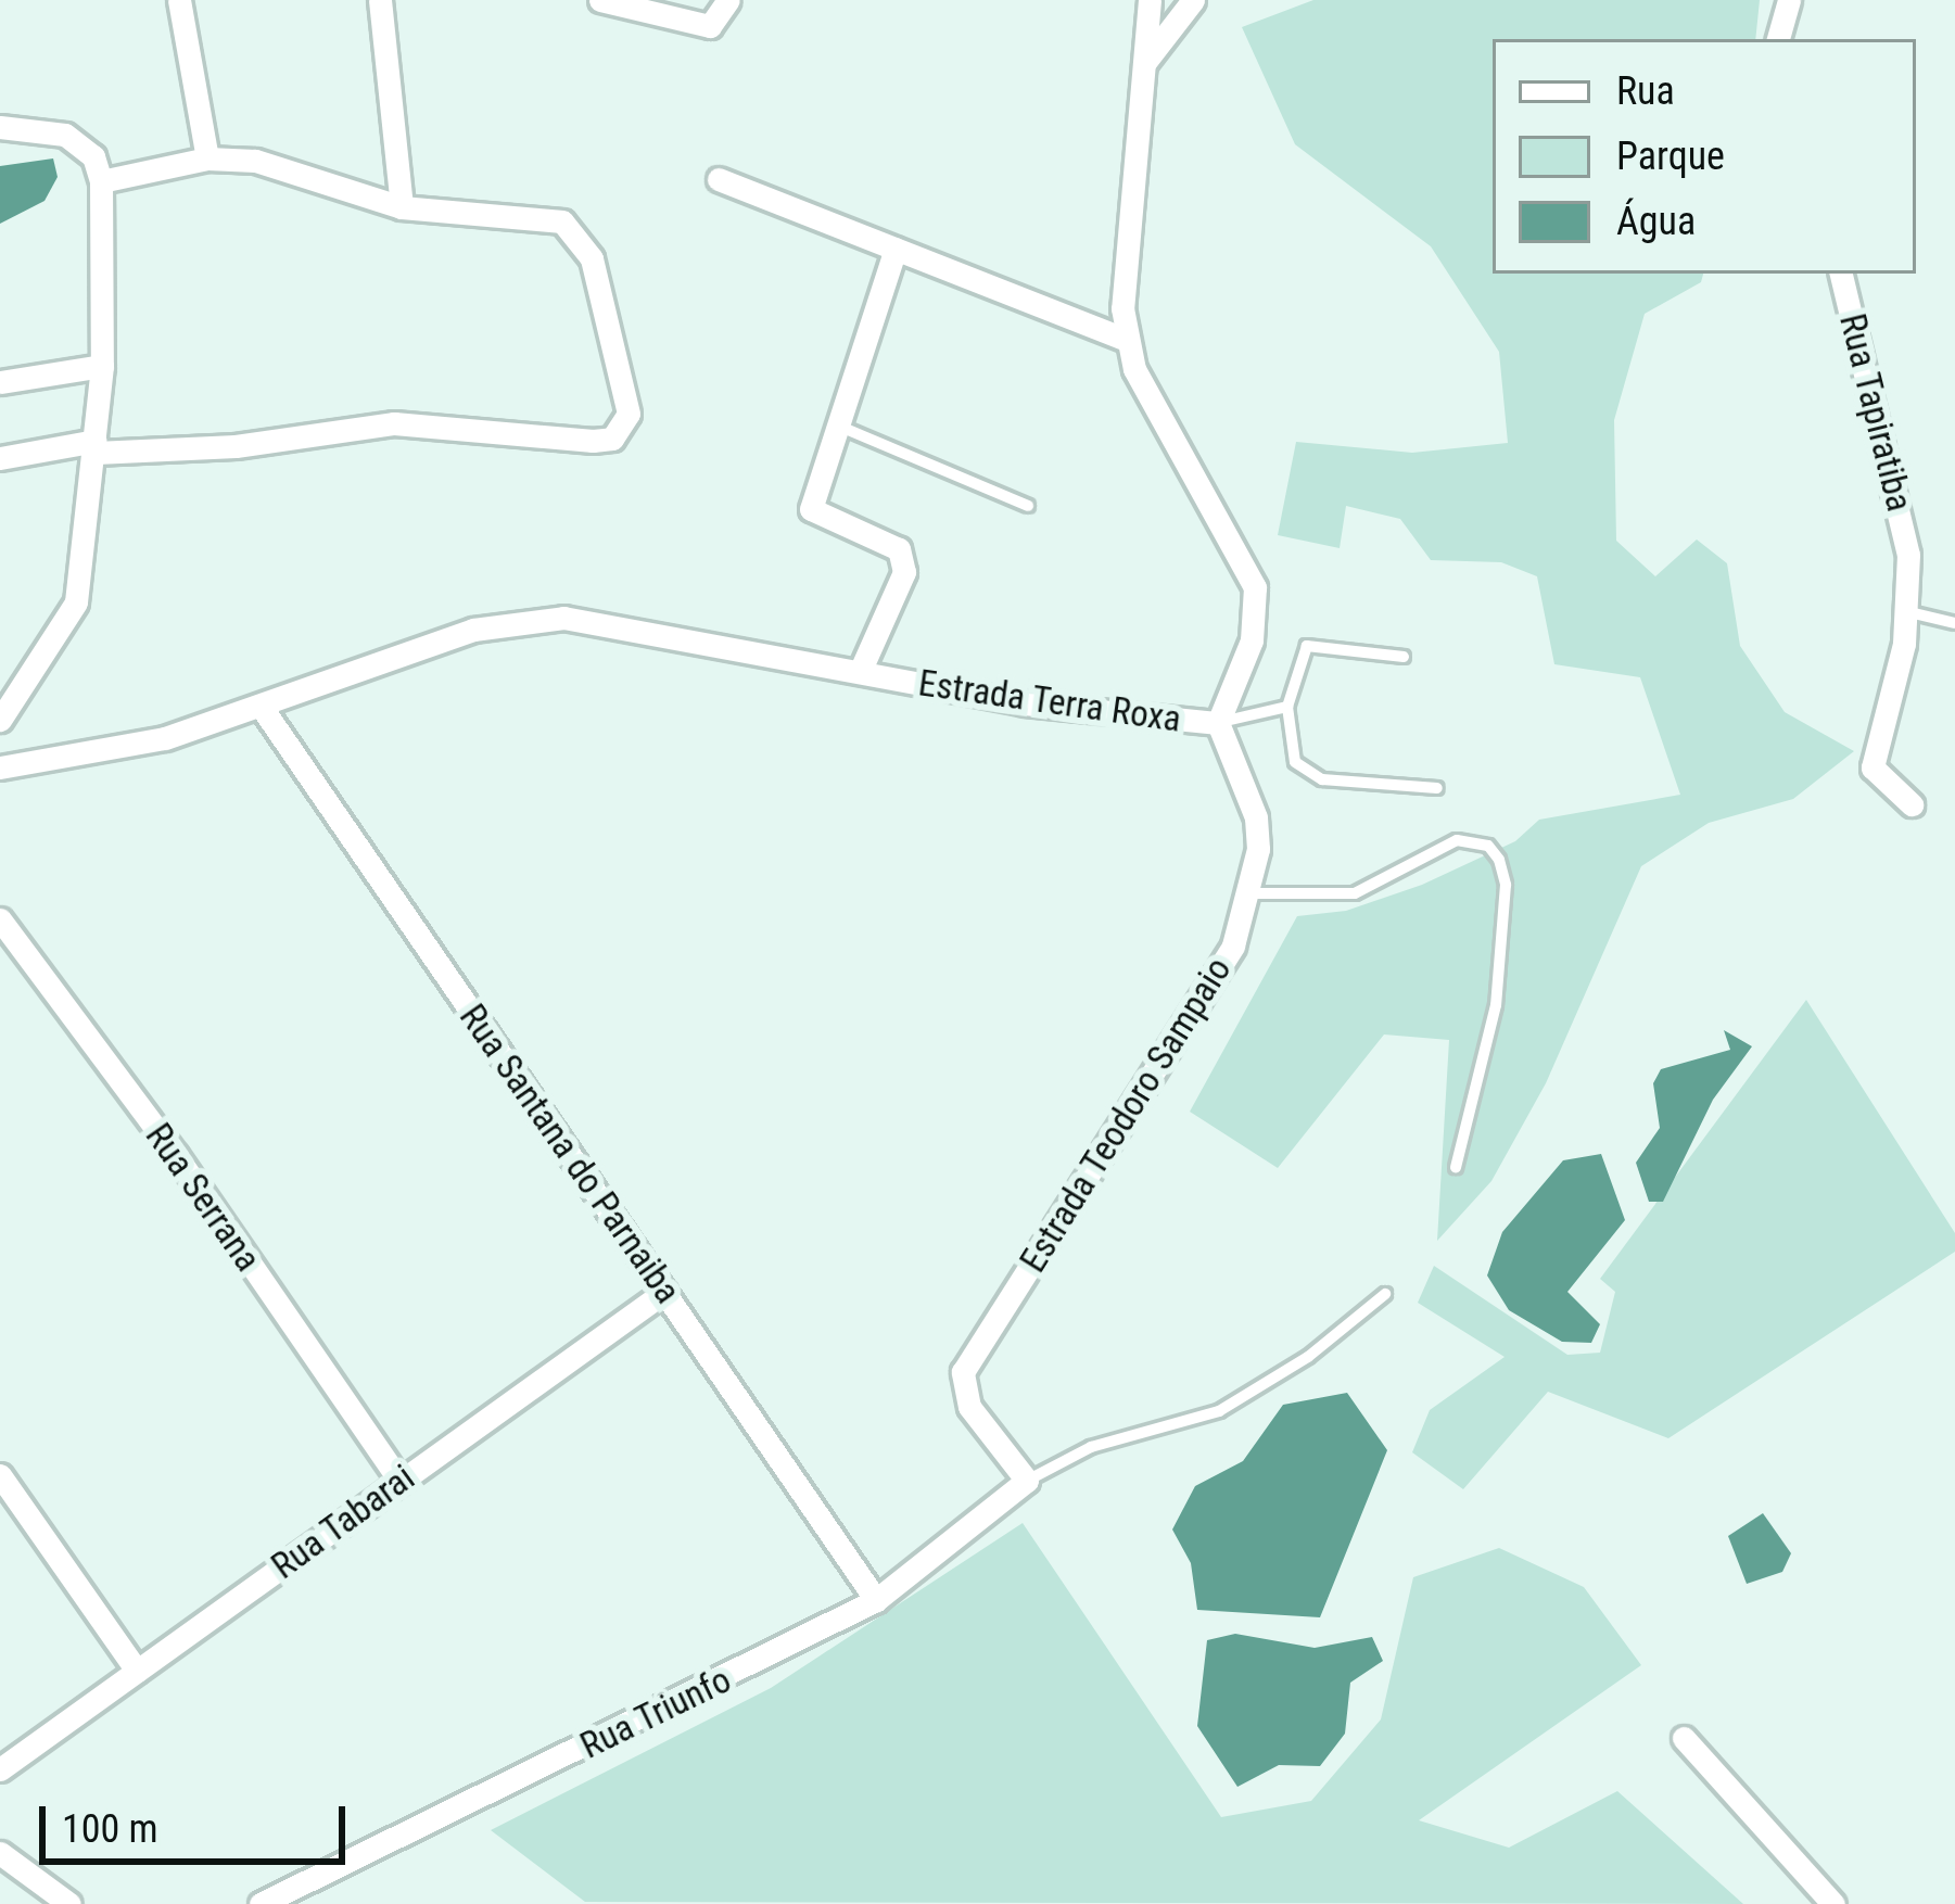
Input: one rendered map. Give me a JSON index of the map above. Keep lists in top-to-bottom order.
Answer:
{
  "streets": {
    "street": [
      "Rua Tapiratiba",
      "Estrada Terra Roxa",
      "Estrada Teodoro Sampaio",
      "Rua Santana do Parnaiba",
      "Rua Serrana",
      "Rua Tabarai",
      "Rua Triunfo"
    ]
  },
  "crossings": [
    ["Estrada Terra Roxa", "Estrada Teodoro Sampaio"],
    ["Estrada Terra Roxa", "Rua Santana do Parnaiba"],
    ["Estrada Teodoro Sampaio", "Rua Triunfo"],
    ["Rua Santana do Parnaiba", "Rua Tabarai"],
    ["Rua Santana do Parnaiba", "Rua Triunfo"],
    ["Rua Serrana", "Rua Tabarai"]
  ],
  "legend": ["Rua", "Parque", "Água"],
  "scale_bar": "100 m"
}
